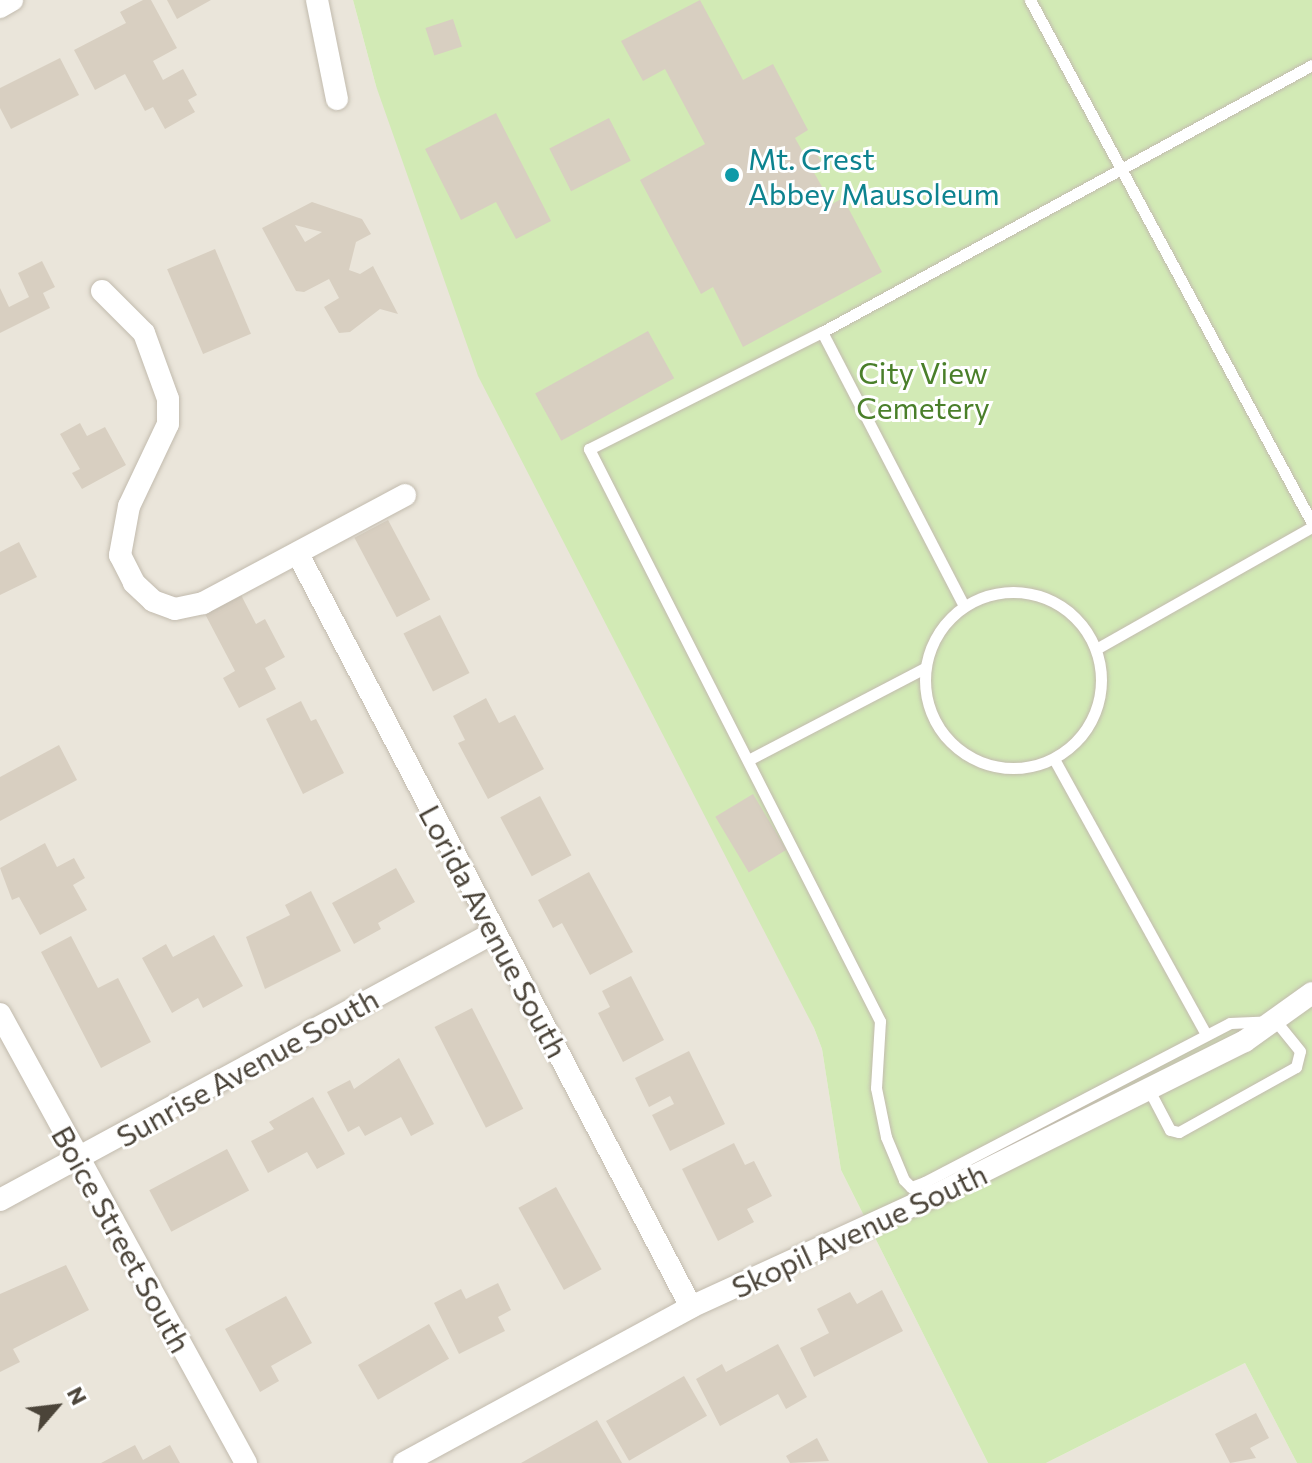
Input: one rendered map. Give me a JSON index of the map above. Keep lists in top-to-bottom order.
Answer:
{
  "streets": {
    "street": [
      "Lorida Avenue South",
      "Sunrise Avenue South",
      "Skopil Avenue South",
      "Boice Street South"
    ]
  },
  "crossings": [
    ["Lorida Avenue South", "Sunrise Avenue South"],
    ["Lorida Avenue South", "Skopil Avenue South"],
    ["Sunrise Avenue South", "Boice Street South"]
  ],
  "parks": ["City View Cemetery"],
  "places": ["Mt. Crest Abbey Mausoleum"],
  "north": "top right"
}
